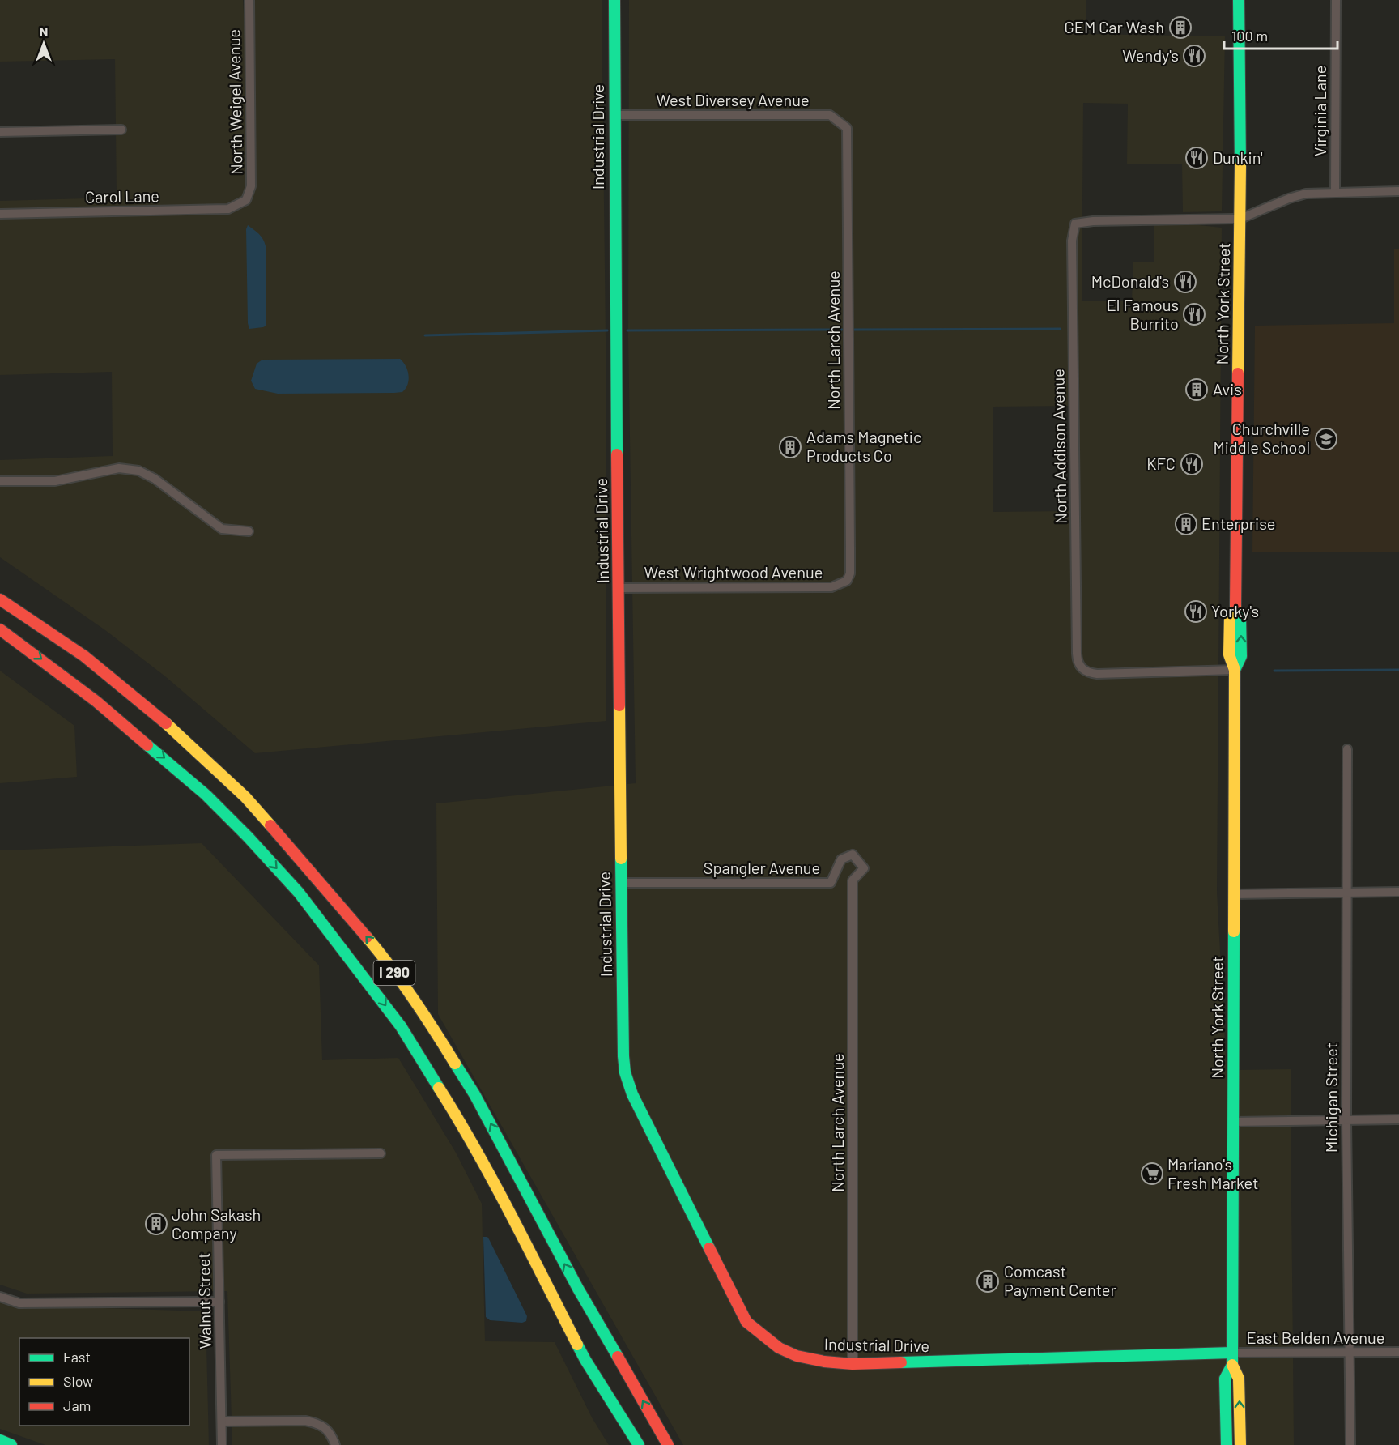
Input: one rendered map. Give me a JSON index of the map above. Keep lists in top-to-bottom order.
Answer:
{
  "streets": {
    "main road": ["Industrial Drive", "North York Street", "I 290"],
    "street": [
      "West Diversey Avenue",
      "North Weigel Avenue",
      "Virginia Lane",
      "Carol Lane",
      "North Larch Avenue",
      "North Addison Avenue",
      "West Wrightwood Avenue",
      "Spangler Avenue",
      "Michigan Street",
      "Walnut Street",
      "East Belden Avenue"
    ]
  },
  "crossings": [
    ["West Diversey Avenue", "Industrial Drive"],
    ["West Diversey Avenue", "North Larch Avenue"],
    ["North Weigel Avenue", "Carol Lane"],
    ["Industrial Drive", "North York Street"],
    ["Industrial Drive", "North Larch Avenue"],
    ["Industrial Drive", "West Wrightwood Avenue"],
    ["Industrial Drive", "Spangler Avenue"],
    ["Industrial Drive", "East Belden Avenue"],
    ["North York Street", "North Addison Avenue"],
    ["North York Street", "East Belden Avenue"],
    ["North Larch Avenue", "West Wrightwood Avenue"],
    ["North Larch Avenue", "Spangler Avenue"],
    ["Michigan Street", "East Belden Avenue"]
  ],
  "places": {
    "building": [
      "GEM Car Wash",
      "Avis",
      "Adams Magnetic Products Co",
      "Enterprise",
      "John Sakash Company",
      "Comcast Payment Center"
    ],
    "restaurant": [
      "Wendy's",
      "Dunkin'",
      "McDonald's",
      "El Famous Burrito",
      "KFC",
      "Yorky's"
    ],
    "school or university": ["Churchville Middle School"],
    "supermarket": ["Mariano's Fresh Market"]
  },
  "legend": ["Fast", "Slow", "Jam"],
  "scale_bar": "100 m",
  "north": "top"
}
